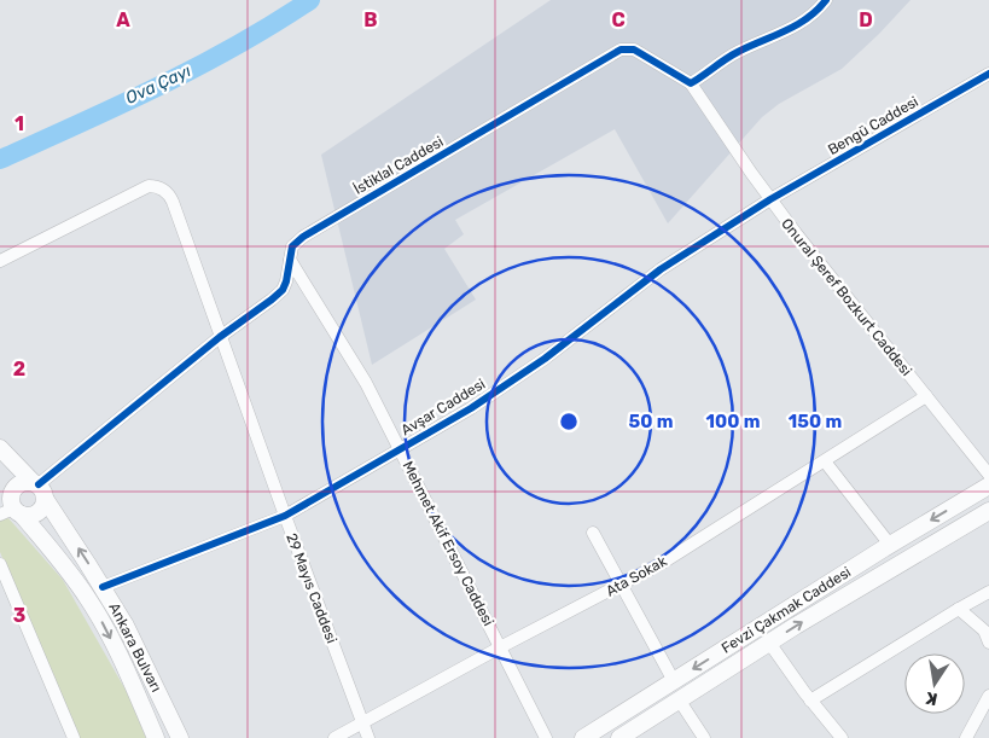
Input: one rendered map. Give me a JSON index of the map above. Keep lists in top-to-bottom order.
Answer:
{
  "streets": {
    "main road": ["Fevzi Çakmak Caddesi", "Ankara Bulvarı"],
    "street": [
      "Bengü Caddesi",
      "İstiklal Caddesi",
      "Onural Şeref Bozkurt Caddesi",
      "Avşar Caddesi",
      "Mehmet Akif Ersoy Caddesi",
      "Ata Sokak",
      "29 Mayıs Caddesi"
    ]
  },
  "crossings": [
    ["Bengü Caddesi", "Onural Şeref Bozkurt Caddesi"],
    ["Bengü Caddesi", "Avşar Caddesi"],
    ["İstiklal Caddesi", "Onural Şeref Bozkurt Caddesi"],
    ["İstiklal Caddesi", "Mehmet Akif Ersoy Caddesi"],
    ["İstiklal Caddesi", "29 Mayıs Caddesi"],
    ["İstiklal Caddesi", "Ankara Bulvarı"],
    ["Onural Şeref Bozkurt Caddesi", "Avşar Caddesi"],
    ["Onural Şeref Bozkurt Caddesi", "Ata Sokak"],
    ["Avşar Caddesi", "Mehmet Akif Ersoy Caddesi"],
    ["Avşar Caddesi", "29 Mayıs Caddesi"],
    ["Avşar Caddesi", "Ankara Bulvarı"],
    ["Mehmet Akif Ersoy Caddesi", "Ata Sokak"],
    ["Ata Sokak", "29 Mayıs Caddesi"]
  ],
  "water": ["Ova Çayı"],
  "north": "bottom",
  "grid": {
    "columns": [
      "A",
      "B",
      "C",
      "D"
    ],
    "rows": ["1", "2", "3"]
  },
  "rings": ["50 m", "100 m", "150 m"]
}
